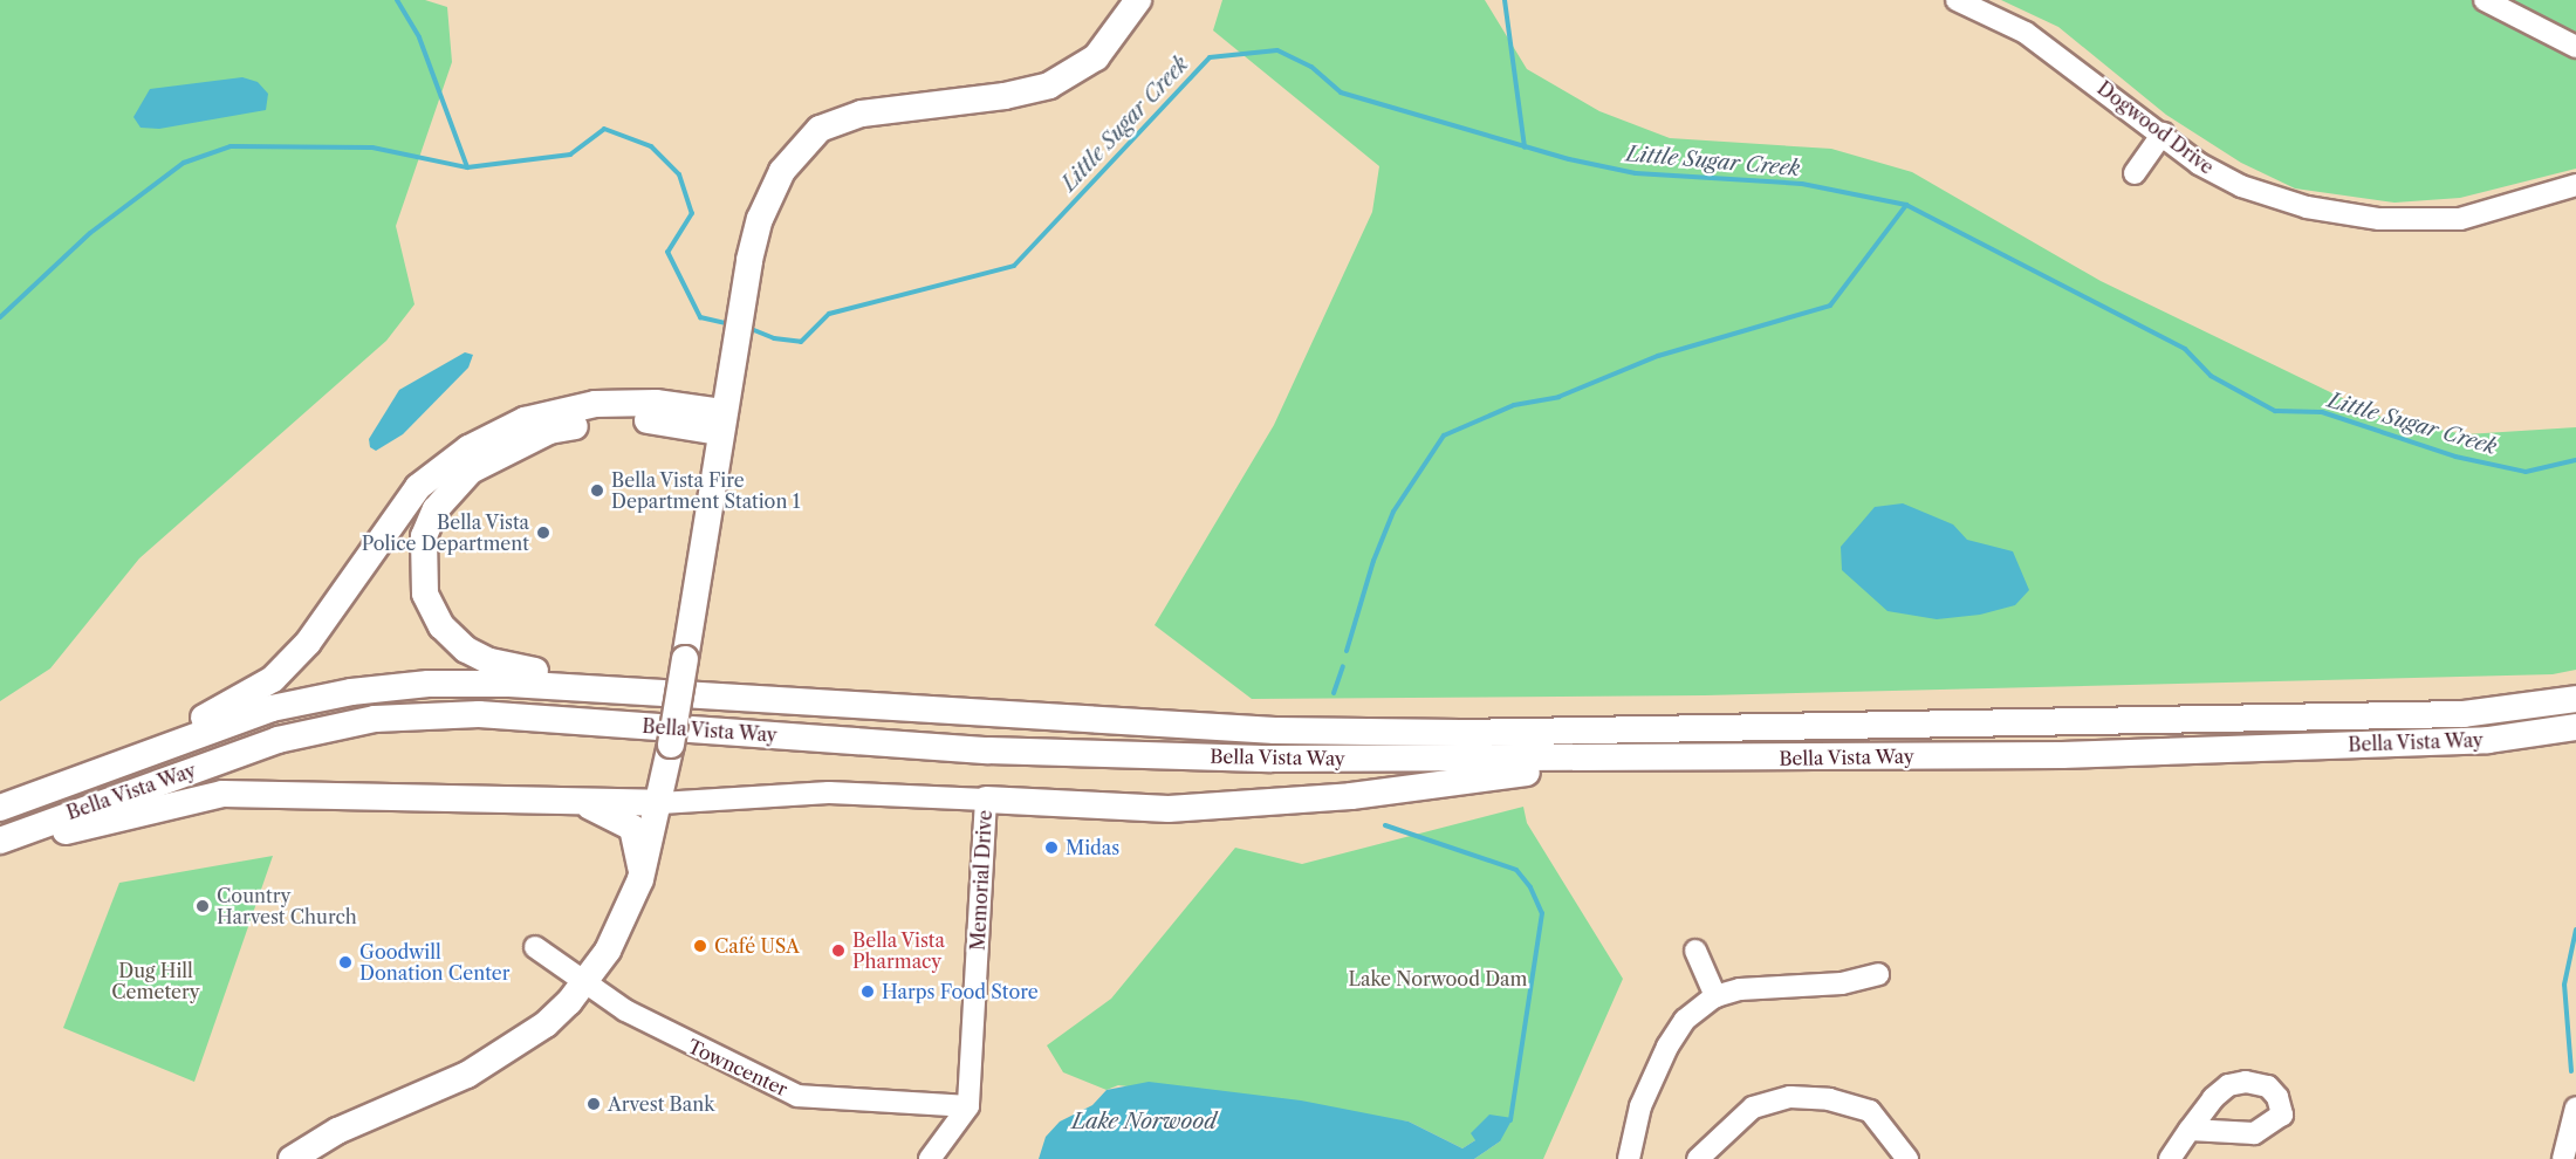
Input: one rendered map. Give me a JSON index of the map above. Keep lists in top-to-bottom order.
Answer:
{
  "streets": {
    "main road": ["Bella Vista Way"],
    "street": ["Dogwood Drive", "Memorial Drive", "Towncenter"]
  },
  "crossings": [
    ["Memorial Drive", "Towncenter"]
  ],
  "water": ["Little Sugar Creek", "Lake Norwood"],
  "parks": ["Dug Hill Cemetery", "Lake Norwood Dam"],
  "places": [
    "Bella Vista Fire Department Station 1",
    "Bella Vista Police Department",
    "Midas",
    "Country Harvest Church",
    "Café USA",
    "Bella Vista Pharmacy",
    "Goodwill Donation Center",
    "Harps Food Store",
    "Arvest Bank"
  ]
}
